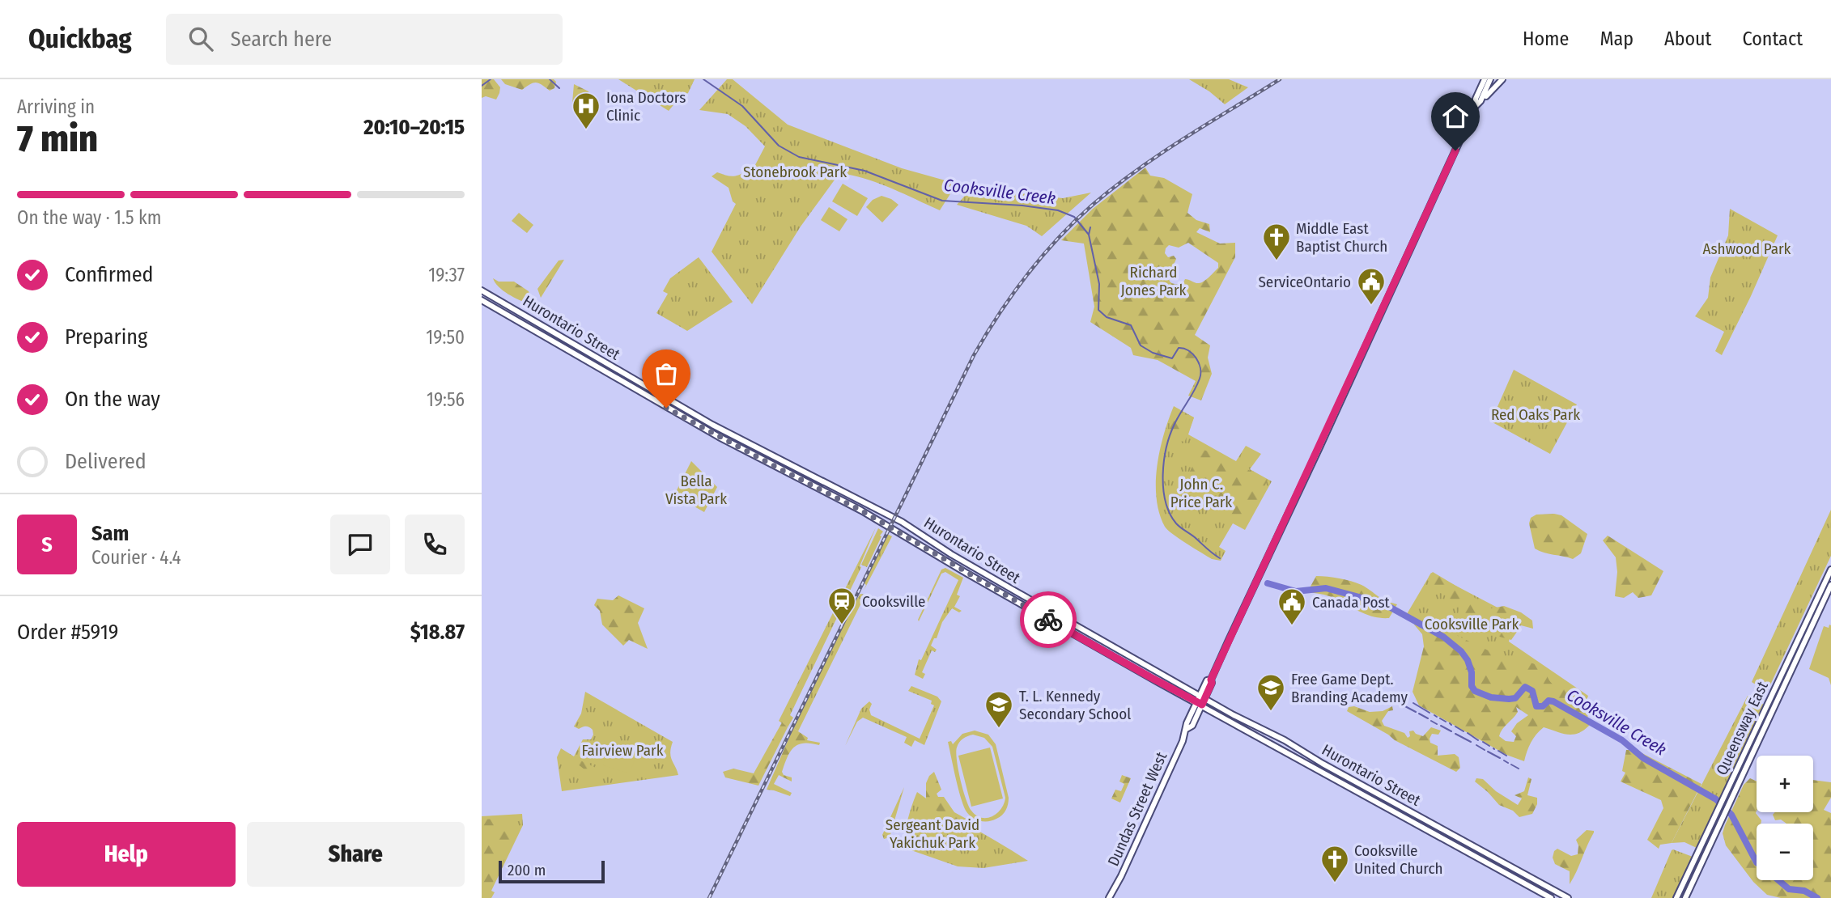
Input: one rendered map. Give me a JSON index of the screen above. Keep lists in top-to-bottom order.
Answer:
{
  "streets": {
    "main road": ["Hurontario Street", "Queensway East", "Dundas Street West"]
  },
  "crossings": [
    ["Hurontario Street", "Dundas Street West"]
  ],
  "water": ["Cooksville Creek"],
  "parks": [
    "Stonebrook Park",
    "Ashwood Park",
    "Richard Jones Park",
    "Red Oaks Park",
    "Bella Vista Park",
    "John C. Price Park",
    "Cooksville Park",
    "Fairview Park",
    "Sergeant David Yakichuk Park"
  ],
  "places": {
    "hospital": ["Iona Doctors Clinic"],
    "church": ["Middle East Baptist Church", "Cooksville United Church"],
    "public building": ["ServiceOntario", "Canada Post"],
    "station": ["Cooksville"],
    "school or university": ["Free Game Dept. Branding Academy", "T. L. Kennedy Secondary School"]
  },
  "scale_bar": "200 m",
  "page": {
    "header": "Quickbag",
    "search": "Search here",
    "nav": [
      "Home",
      "Map",
      "About",
      "Contact"
    ],
    "heading": ["7 min", "Arriving in", "20:10–20:15"],
    "panel": [
      "Sam",
      "Courier · 4.4",
      "Order #5919",
      "$18.87"
    ],
    "bar": "On the way · 1.5 km",
    "list": [
      ["Confirmed", "19:37"],
      ["Preparing", "19:50"],
      ["On the way", "19:56"],
      "Delivered"
    ],
    "round": "S",
    "map_buttons": ["+", "−"],
    "buttons": ["Help", "Share"],
    "scale": "200 m"
  }
}
